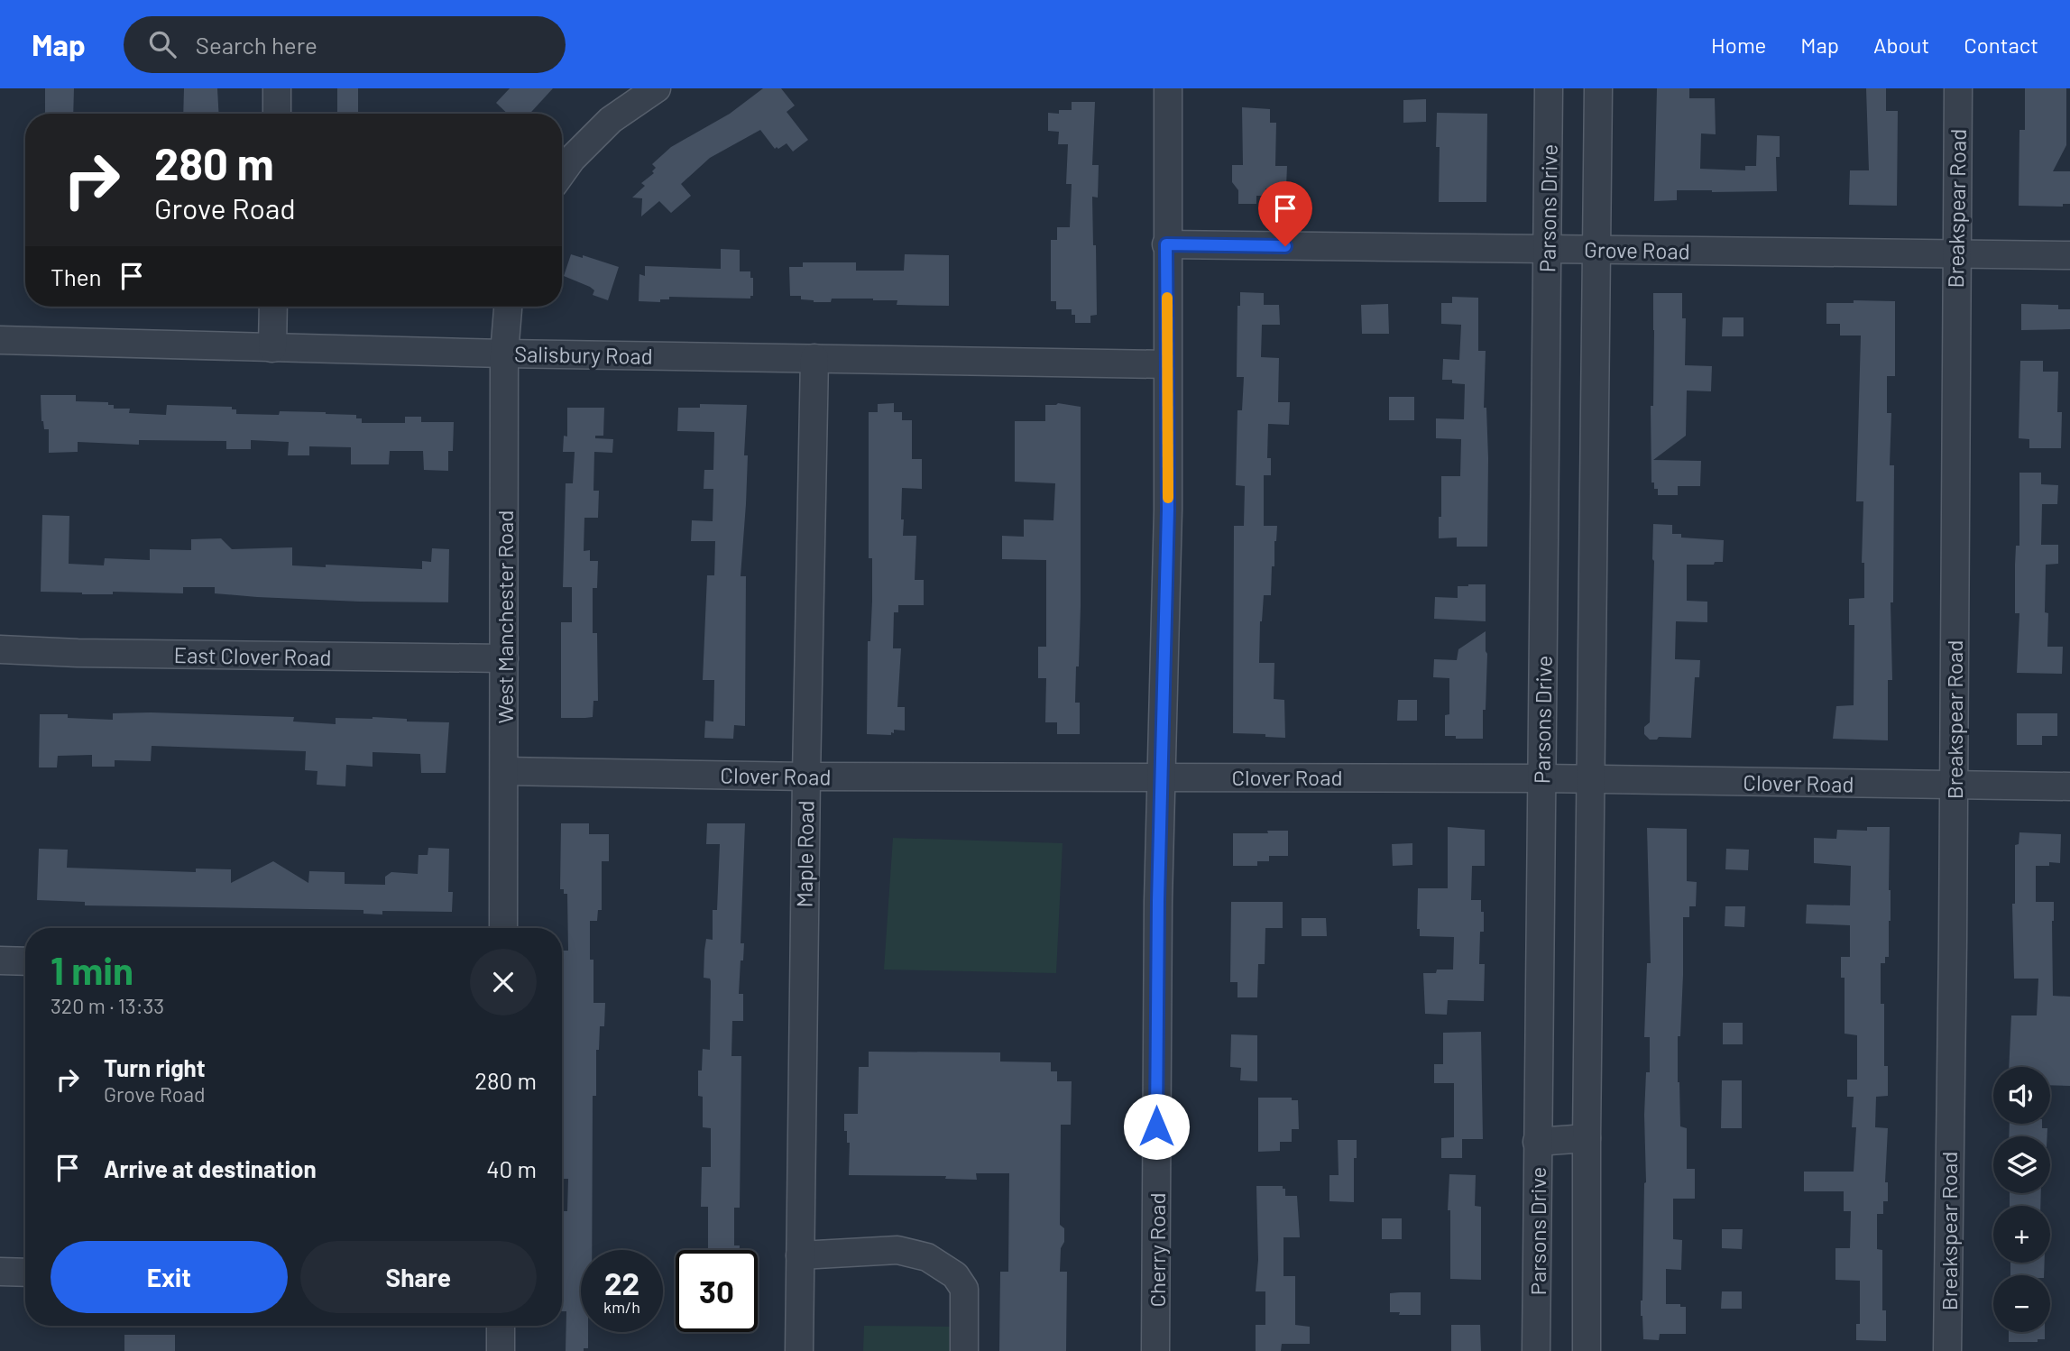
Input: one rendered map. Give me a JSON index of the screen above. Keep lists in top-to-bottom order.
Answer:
{
  "streets": {
    "street": [
      "Parsons Drive",
      "Breakspear Road",
      "Grove Road",
      "Salisbury Road",
      "West Manchester Road",
      "East Clover Road",
      "Clover Road",
      "Maple Road",
      "Cherry Road"
    ]
  },
  "crossings": [
    ["Parsons Drive", "Grove Road"],
    ["Parsons Drive", "Clover Road"],
    ["Breakspear Road", "Grove Road"],
    ["Breakspear Road", "Clover Road"],
    ["Grove Road", "Cherry Road"],
    ["Salisbury Road", "West Manchester Road"],
    ["Salisbury Road", "Maple Road"],
    ["Salisbury Road", "Cherry Road"],
    ["West Manchester Road", "East Clover Road"],
    ["West Manchester Road", "Clover Road"],
    ["Clover Road", "Maple Road"],
    ["Clover Road", "Cherry Road"]
  ],
  "page": {
    "header": "Map",
    "search": "Search here",
    "nav": [
      "Home",
      "Map",
      "About",
      "Contact"
    ],
    "turn": ["280 m", "Grove Road"],
    "then": "Then",
    "heading": ["1 min", "320 m · 13:33"],
    "list": [
      {
        "name": "Turn right",
        "note": "Grove Road",
        "value": "280 m"
      },
      {
        "name": "Arrive at destination",
        "value": "40 m"
      }
    ],
    "map_buttons": ["+", "−"],
    "buttons": ["Exit", "Share"],
    "speed": "22 km/h",
    "limit": "30"
  }
}
